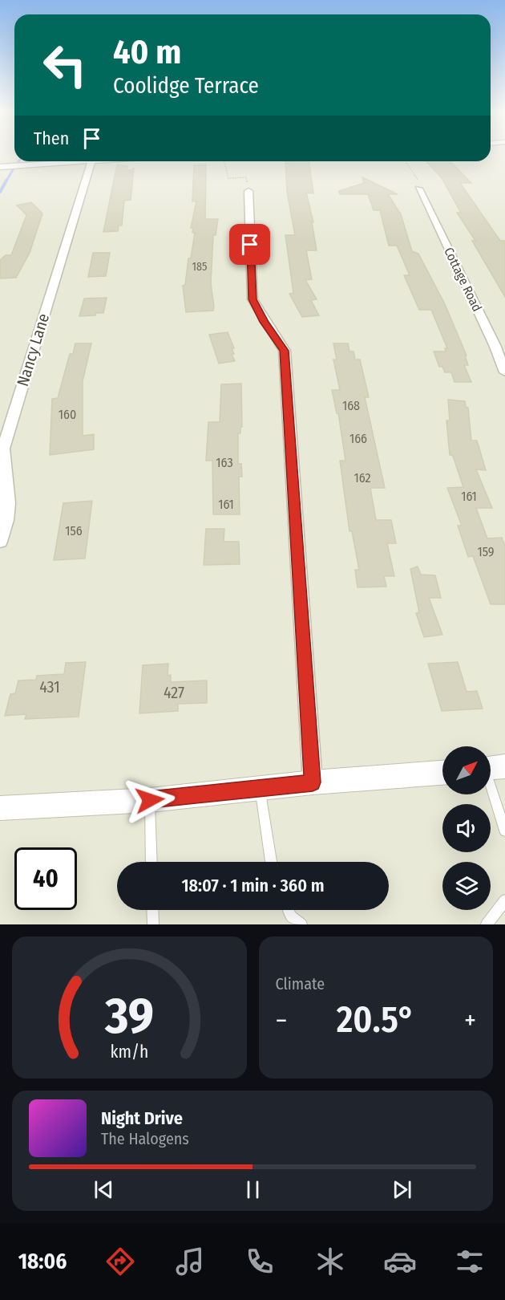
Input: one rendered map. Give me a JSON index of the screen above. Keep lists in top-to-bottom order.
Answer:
{
  "streets": {
    "street": ["Cottage Road", "Nancy Lane"]
  },
  "house_numbers": [
    "185",
    "168",
    "160",
    "166",
    "163",
    "162",
    "161",
    "161",
    "156",
    "159",
    "431",
    "427"
  ],
  "north": "top right",
  "page": {
    "turn": ["40 m", "Coolidge Terrace"],
    "then": "Then",
    "limit": "40",
    "trip": "18:07 · 1 min · 360 m",
    "tile": "Climate",
    "heat": ["−", "20.5°", "+"],
    "song": ["Night Drive", "The Halogens"],
    "tabs": "18:06",
    "gauge": ["39", "km/h"]
  }
}
